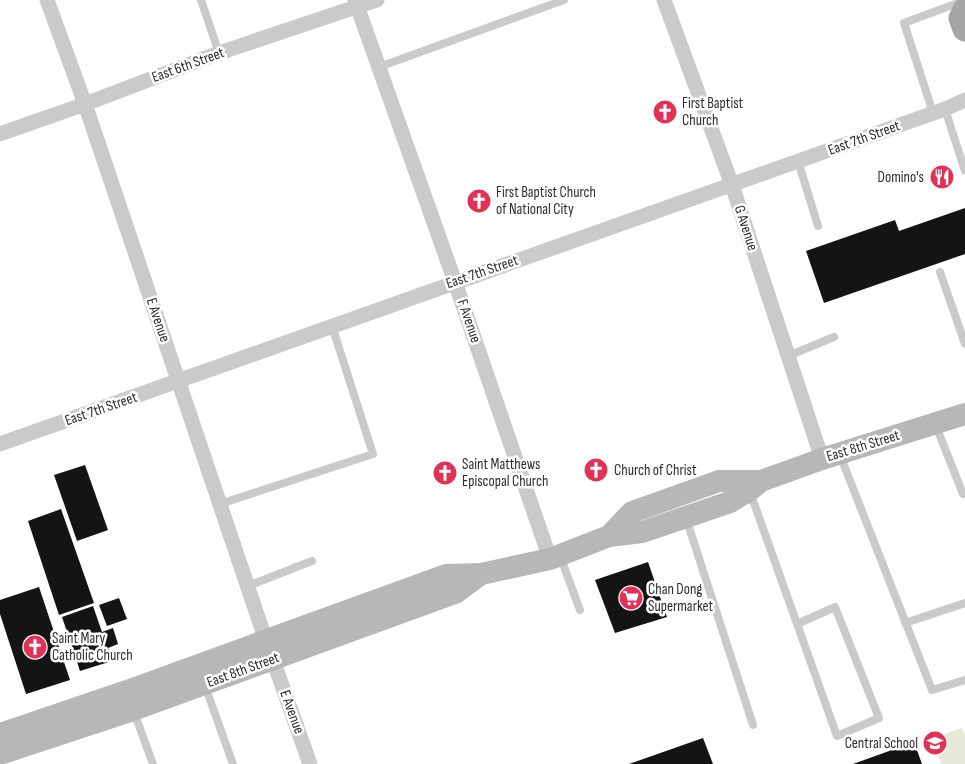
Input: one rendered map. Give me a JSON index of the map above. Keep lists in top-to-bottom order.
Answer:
{
  "streets": {
    "main road": ["East 8th Street"],
    "street": [
      "East 6th Street",
      "East 7th Street",
      "G Avenue",
      "E Avenue",
      "F Avenue"
    ]
  },
  "crossings": [
    ["East 6th Street", "E Avenue"],
    ["East 6th Street", "F Avenue"],
    ["East 7th Street", "G Avenue"],
    ["East 7th Street", "E Avenue"],
    ["East 7th Street", "F Avenue"],
    ["G Avenue", "East 8th Street"],
    ["E Avenue", "East 8th Street"],
    ["F Avenue", "East 8th Street"]
  ],
  "places": {
    "church": [
      "First Baptist Church",
      "First Baptist Church of National City",
      "Church of Christ",
      "Saint Matthews Episcopal Church",
      "Saint Mary Catholic Church"
    ],
    "restaurant": ["Domino's"],
    "supermarket": ["Chan Dong Supermarket"],
    "school or university": ["Central School"]
  }
}
